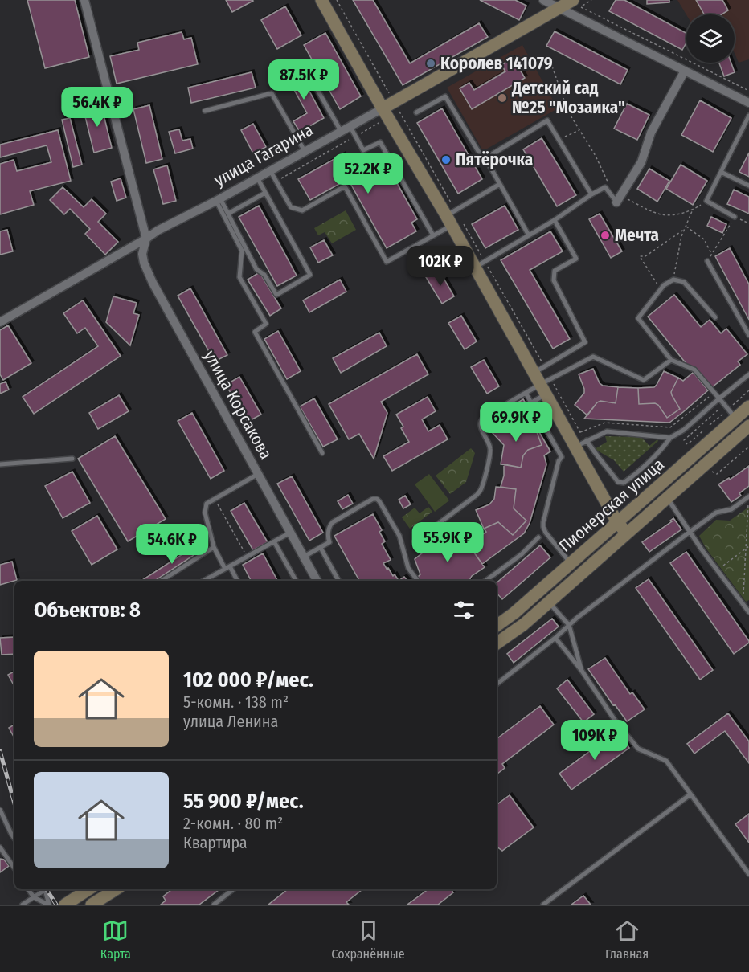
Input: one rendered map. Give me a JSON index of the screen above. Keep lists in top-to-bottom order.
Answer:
{
  "streets": {
    "main road": ["улица Гагарина", "Пионерская улица"],
    "street": ["улица Корсакова"]
  },
  "crossings": [
    ["улица Гагарина", "улица Корсакова"]
  ],
  "places": [
    "Королев 141079",
    "Детский сад №25 \"Мозаика\"",
    "Пятёрочка",
    "Мечта"
  ],
  "page": {
    "price": [
      "87.5K ₽",
      "56.4K ₽",
      "52.2K ₽",
      "102K ₽",
      "69.9K ₽",
      "55.9K ₽",
      "54.6K ₽",
      "109K ₽"
    ],
    "heading": "Объектов: 8",
    "list": [
      {
        "name": "102 000 ₽/мес.",
        "note": "5-комн. · 138 m² · улица Ленина"
      },
      {
        "name": "55 900 ₽/мес.",
        "note": "2-комн. · 80 m² · Квартира"
      }
    ],
    "tabs": ["Карта", "Сохранённые", "Главная"]
  }
}
